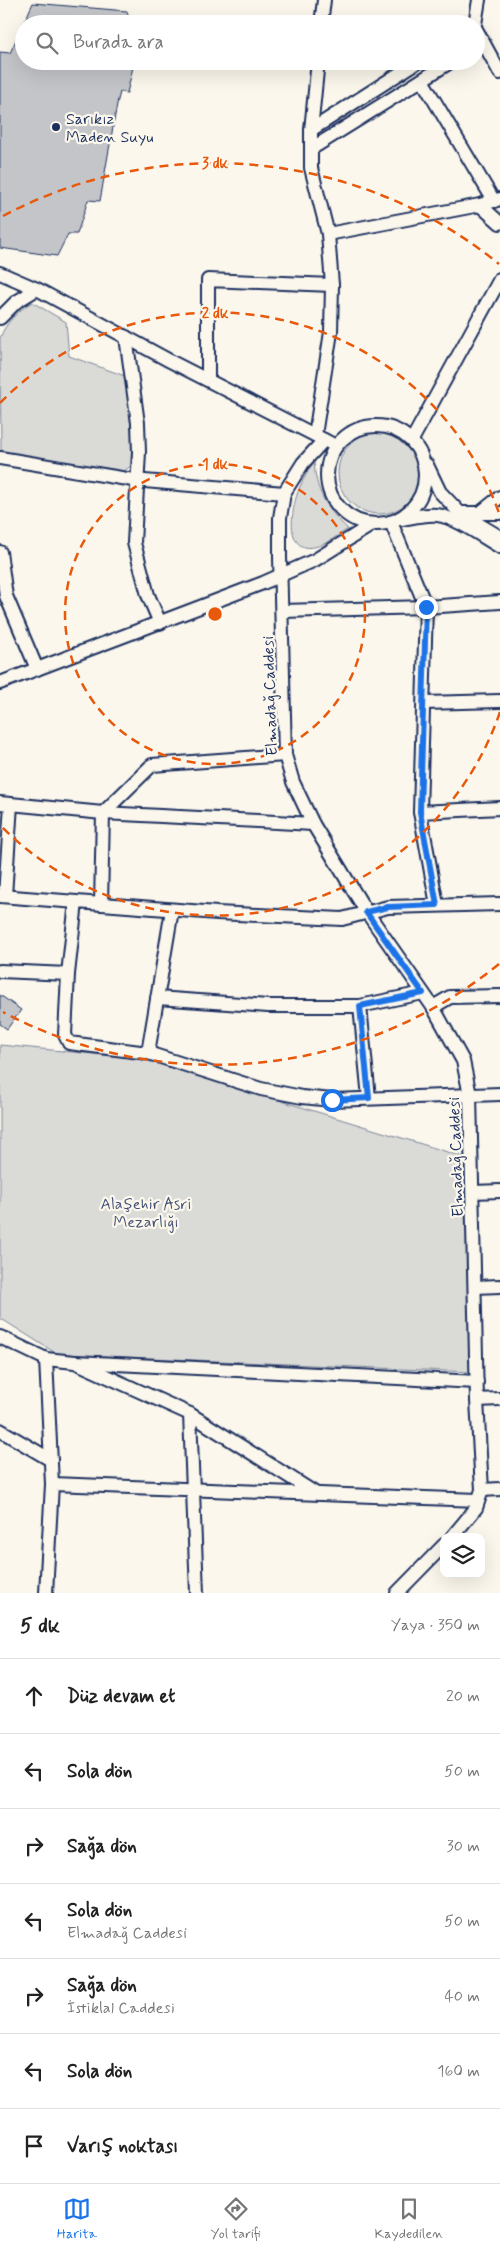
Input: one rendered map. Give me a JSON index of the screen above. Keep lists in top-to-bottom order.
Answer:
{
  "streets": {
    "street": ["Elmadağ Caddesi"]
  },
  "parks": ["Alaşehir Asri Mezarlığı"],
  "places": ["Sarıkız Maden Suyu"],
  "page": {
    "search": "Burada ara",
    "heading": ["5 dk", "Yaya · 350 m"],
    "list": [
      ["Düz devam et", "20 m"],
      ["Sola dön", "50 m"],
      ["Sağa dön", "30 m"],
      ["Sola dön", "Elmadağ Caddesi", "50 m"],
      ["Sağa dön", "İstiklal Caddesi", "40 m"],
      ["Sola dön", "160 m"],
      "Varış noktası"
    ],
    "nav": ["Harita", "Yol tarifi", "Kaydedilen"]
  },
  "rings": ["3 dk", "2 dk", "1 dk"]
}
